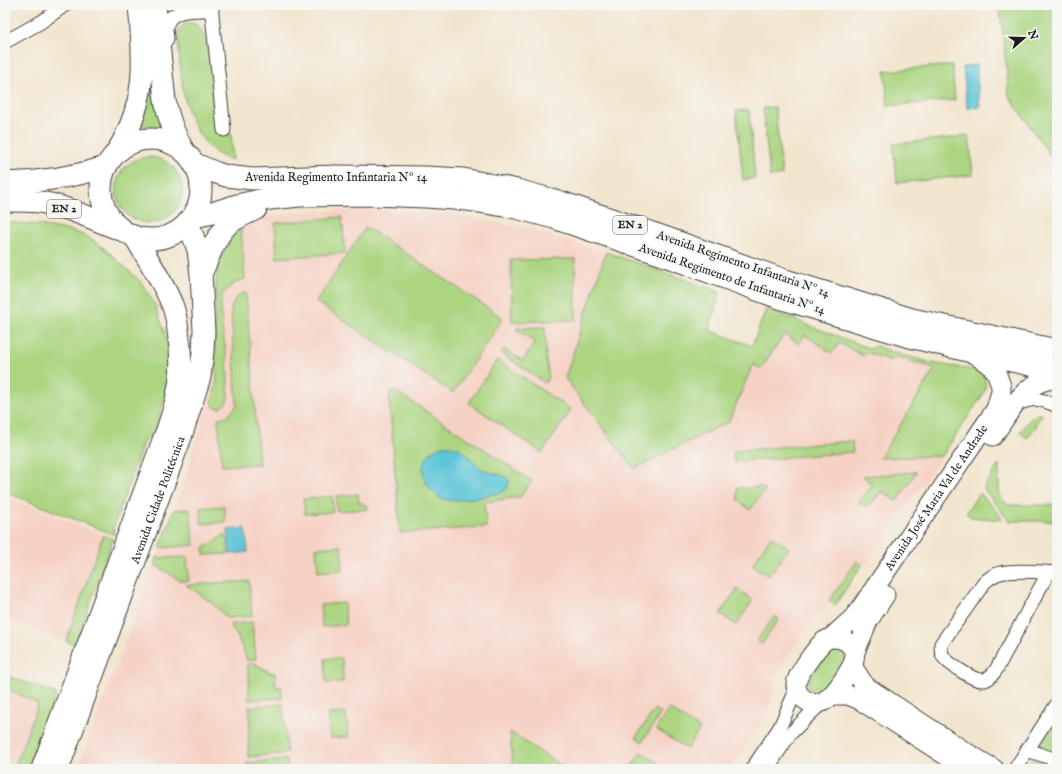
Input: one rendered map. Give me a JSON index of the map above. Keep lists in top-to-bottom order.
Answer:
{
  "streets": {
    "main road": [
      "Avenida Regimento Infantaria Nº 14",
      "EN 2",
      "Avenida Regimento de Infantaria Nº 14",
      "Avenida Cidade Politécnica"
    ],
    "street": ["Avenida José Maria Val de Andrade"]
  },
  "crossings": [
    ["Avenida Regimento Infantaria Nº 14", "EN 2"],
    ["Avenida Regimento Infantaria Nº 14", "Avenida Regimento de Infantaria Nº 14"],
    ["Avenida Regimento Infantaria Nº 14", "Avenida Cidade Politécnica"],
    ["EN 2", "Avenida Regimento de Infantaria Nº 14"],
    ["EN 2", "Avenida Cidade Politécnica"],
    ["Avenida Regimento de Infantaria Nº 14", "Avenida José Maria Val de Andrade"],
    ["Avenida Regimento de Infantaria Nº 14", "Avenida Cidade Politécnica"]
  ],
  "north": "right"
}
